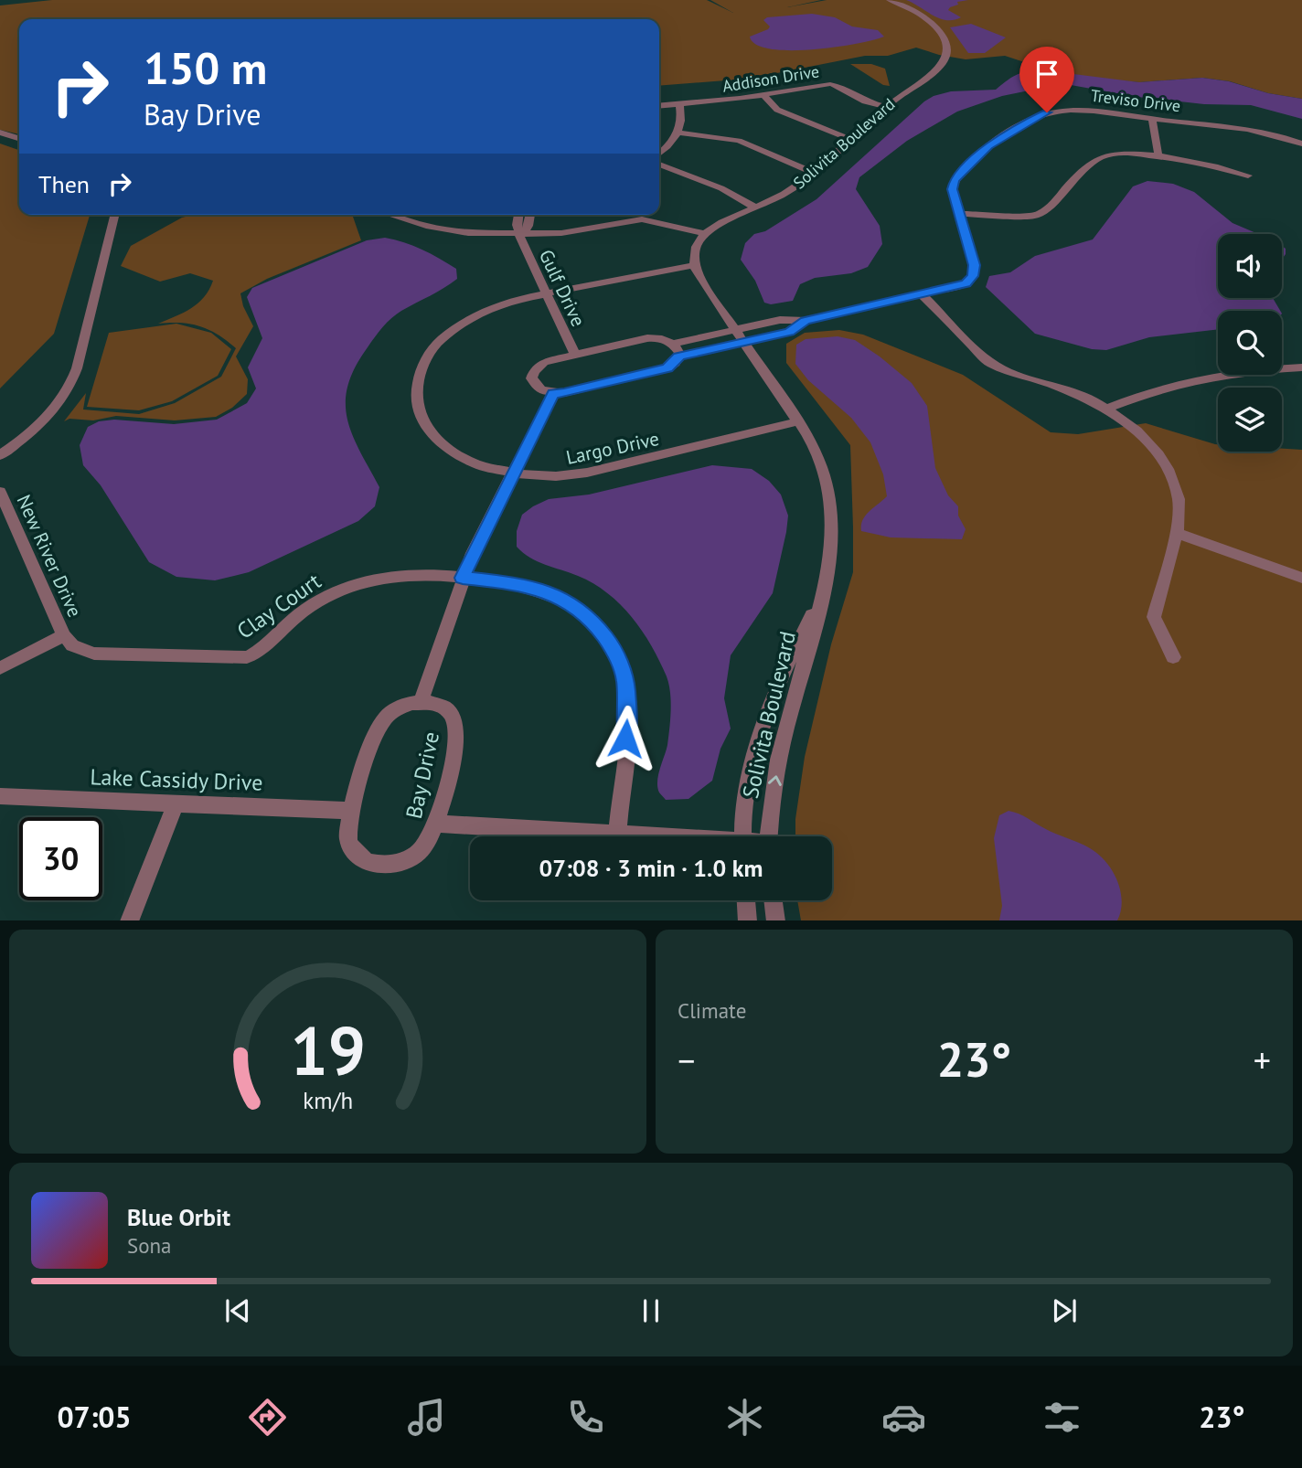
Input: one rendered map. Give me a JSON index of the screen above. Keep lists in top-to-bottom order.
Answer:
{
  "streets": {
    "street": [
      "Addison Drive",
      "Treviso Drive",
      "Solivita Boulevard",
      "Gulf Drive",
      "Largo Drive",
      "New River Drive",
      "Clay Court",
      "Bay Drive",
      "Lake Cassidy Drive"
    ]
  },
  "crossings": [
    ["Addison Drive", "Solivita Boulevard"],
    ["Treviso Drive", "Solivita Boulevard"],
    ["Treviso Drive", "Bay Drive"],
    ["Solivita Boulevard", "Largo Drive"],
    ["Gulf Drive", "Largo Drive"],
    ["Largo Drive", "Bay Drive"],
    ["New River Drive", "Clay Court"],
    ["Clay Court", "Bay Drive"],
    ["Bay Drive", "Lake Cassidy Drive"]
  ],
  "page": {
    "turn": ["150 m", "Bay Drive"],
    "then": "Then",
    "limit": "30",
    "trip": "07:08 · 3 min · 1.0 km",
    "tile": "Climate",
    "heat": ["−", "23°", "+"],
    "song": ["Blue Orbit", "Sona"],
    "tabs": ["07:05", "23°"],
    "gauge": ["19", "km/h"]
  }
}
